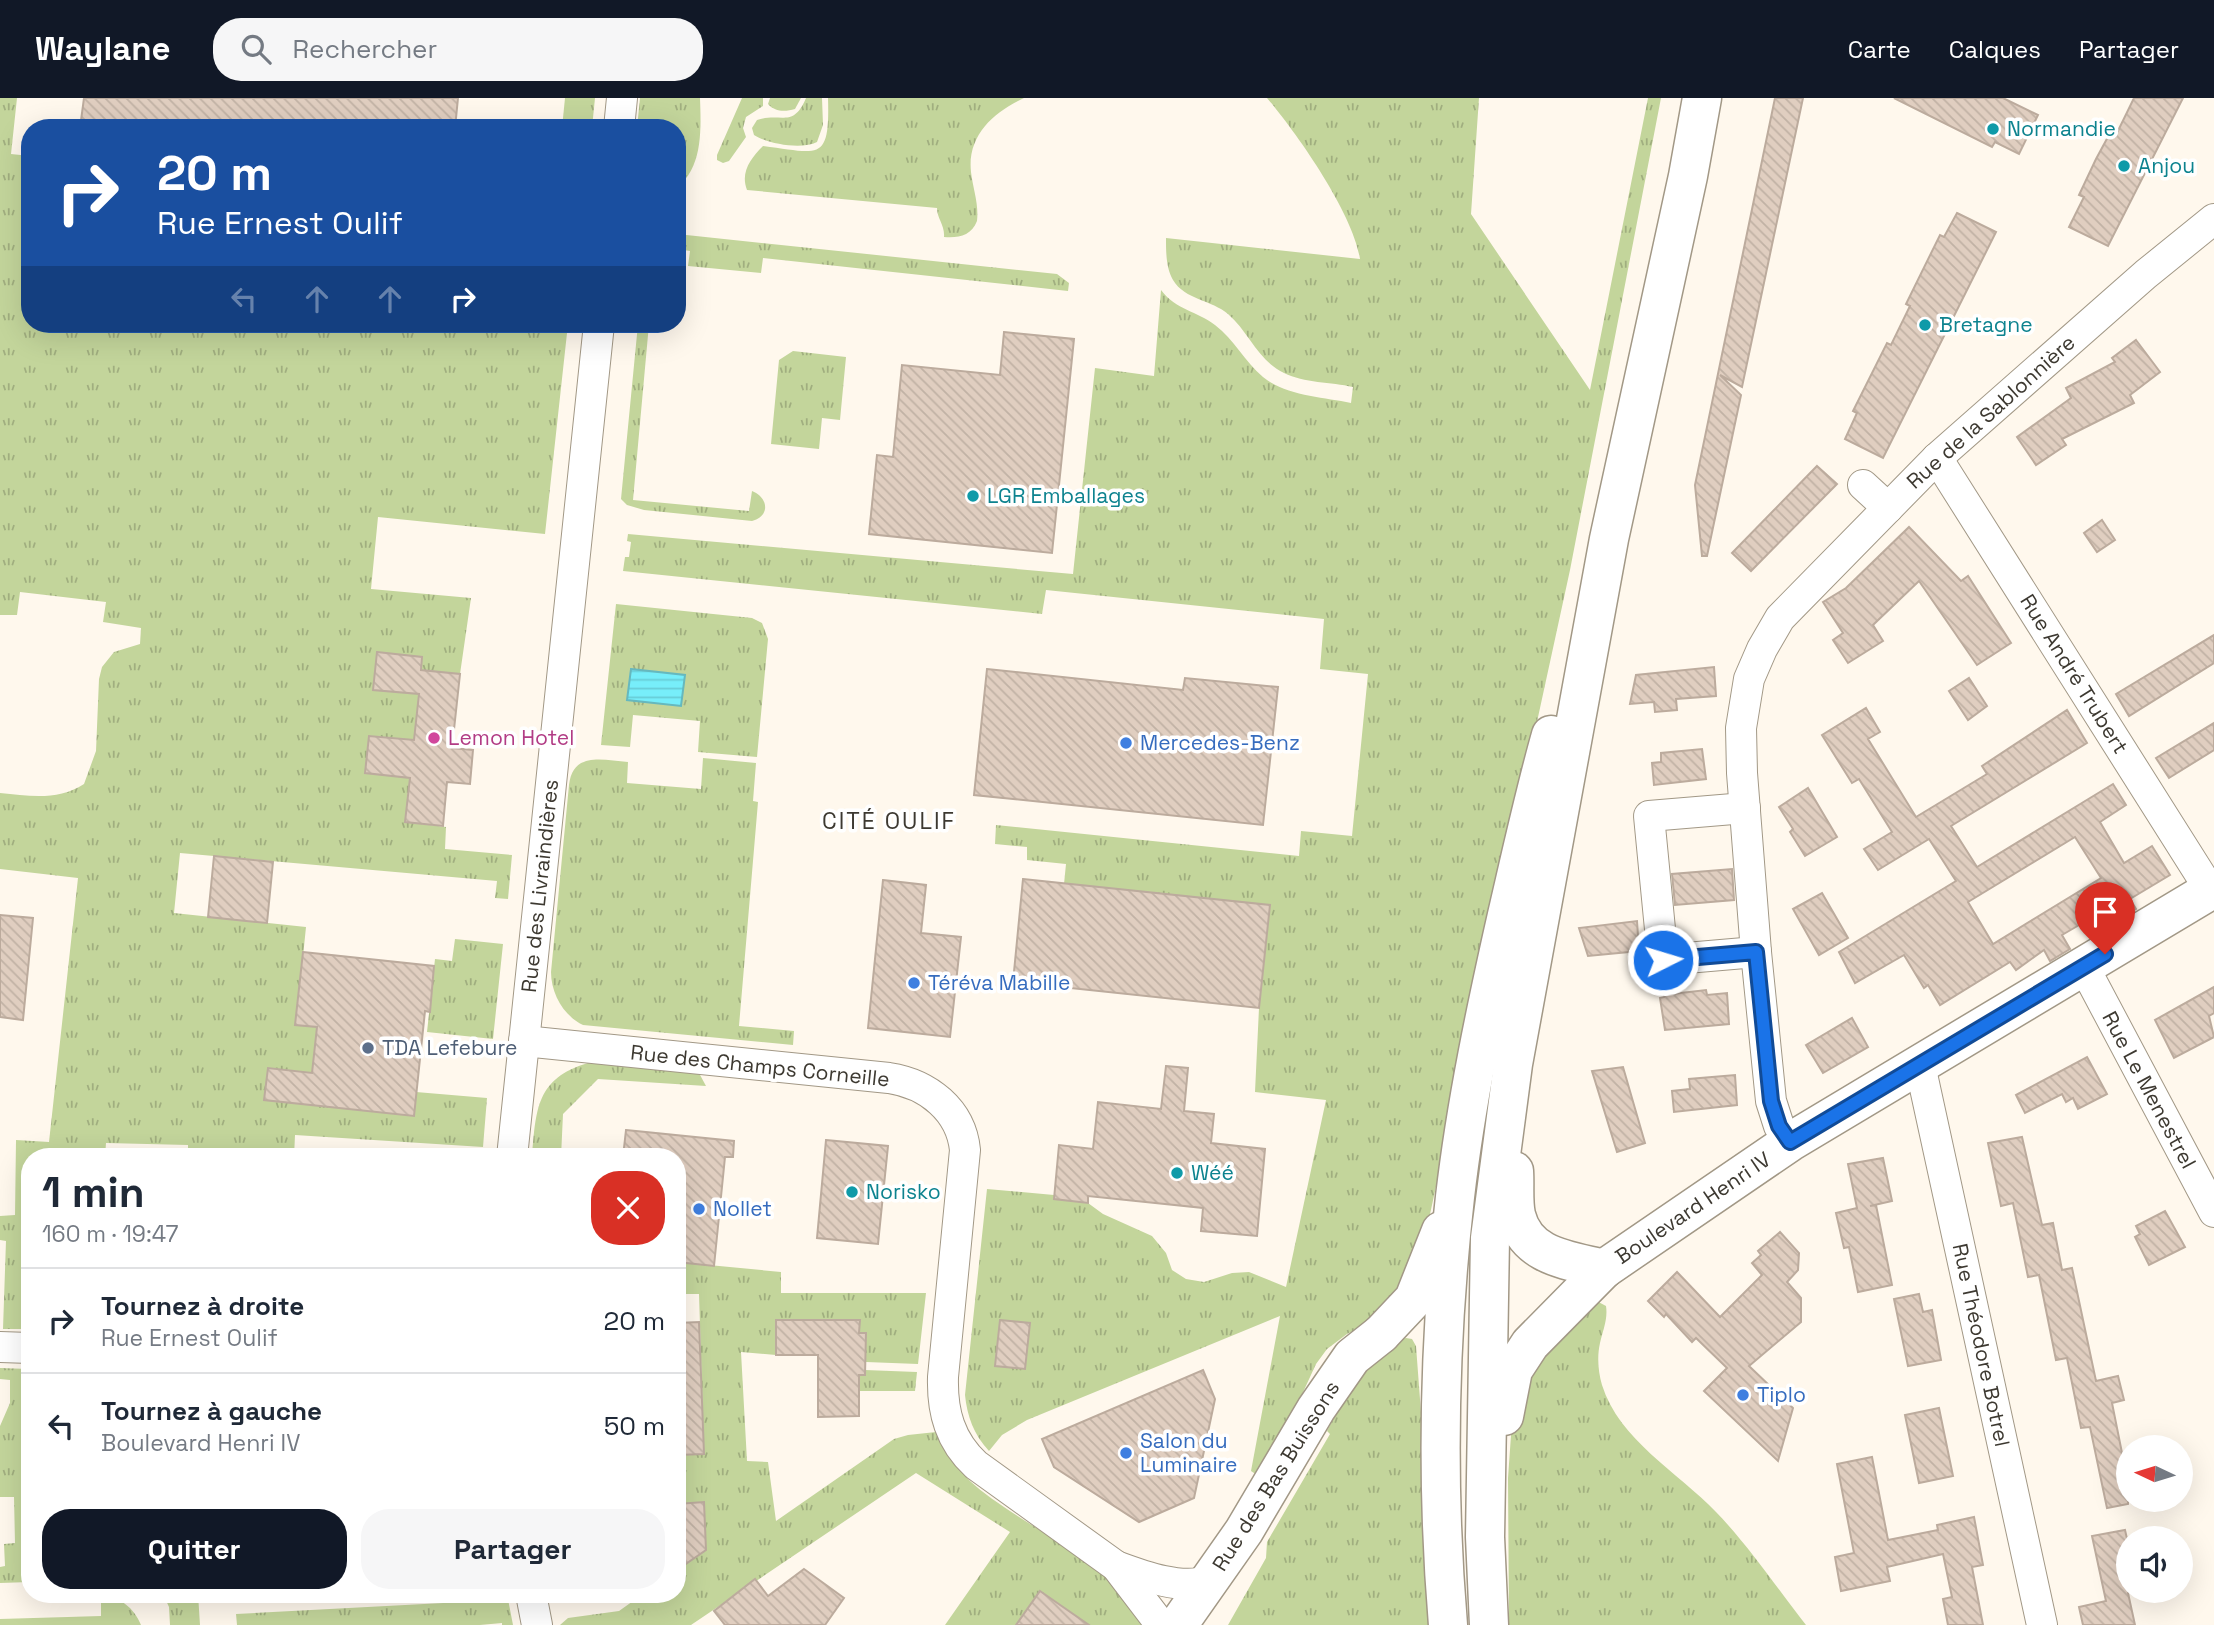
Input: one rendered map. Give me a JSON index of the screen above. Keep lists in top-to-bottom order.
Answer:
{
  "streets": {
    "main road": ["Boulevard Henri IV", "Rue des Bas Buissons"],
    "street": [
      "Rue de la Sablonnière",
      "Rue André Trubert",
      "Rue des Livraindières",
      "Rue des Champs Corneille",
      "Rue Le Menestrel",
      "Rue Théodore Botrel"
    ]
  },
  "crossings": [
    ["Rue de la Sablonnière", "Rue André Trubert"],
    ["Rue de la Sablonnière", "Boulevard Henri IV"],
    ["Rue André Trubert", "Boulevard Henri IV"],
    ["Rue des Livraindières", "Rue des Champs Corneille"],
    ["Rue des Champs Corneille", "Rue des Bas Buissons"],
    ["Rue Le Menestrel", "Boulevard Henri IV"],
    ["Boulevard Henri IV", "Rue Théodore Botrel"]
  ],
  "districts": ["CITÉ OULIF"],
  "places": [
    "Normandie",
    "Anjou",
    "Bretagne",
    "LGR Emballages",
    "Lemon Hotel",
    "Mercedes-Benz",
    "Téréva Mabille",
    "TDA Lefebure",
    "Wéé",
    "Norisko",
    "Nollet",
    "Tiplo",
    "Salon du Luminaire"
  ],
  "north": "left",
  "page": {
    "header": "Waylane",
    "search": "Rechercher",
    "nav": ["Carte", "Calques", "Partager"],
    "turn": ["20 m", "Rue Ernest Oulif"],
    "heading": ["1 min", "160 m · 19:47"],
    "list": [
      {
        "name": "Tournez à droite",
        "note": "Rue Ernest Oulif",
        "value": "20 m"
      },
      {
        "name": "Tournez à gauche",
        "note": "Boulevard Henri IV",
        "value": "50 m"
      }
    ],
    "buttons": ["Quitter", "Partager"]
  }
}
